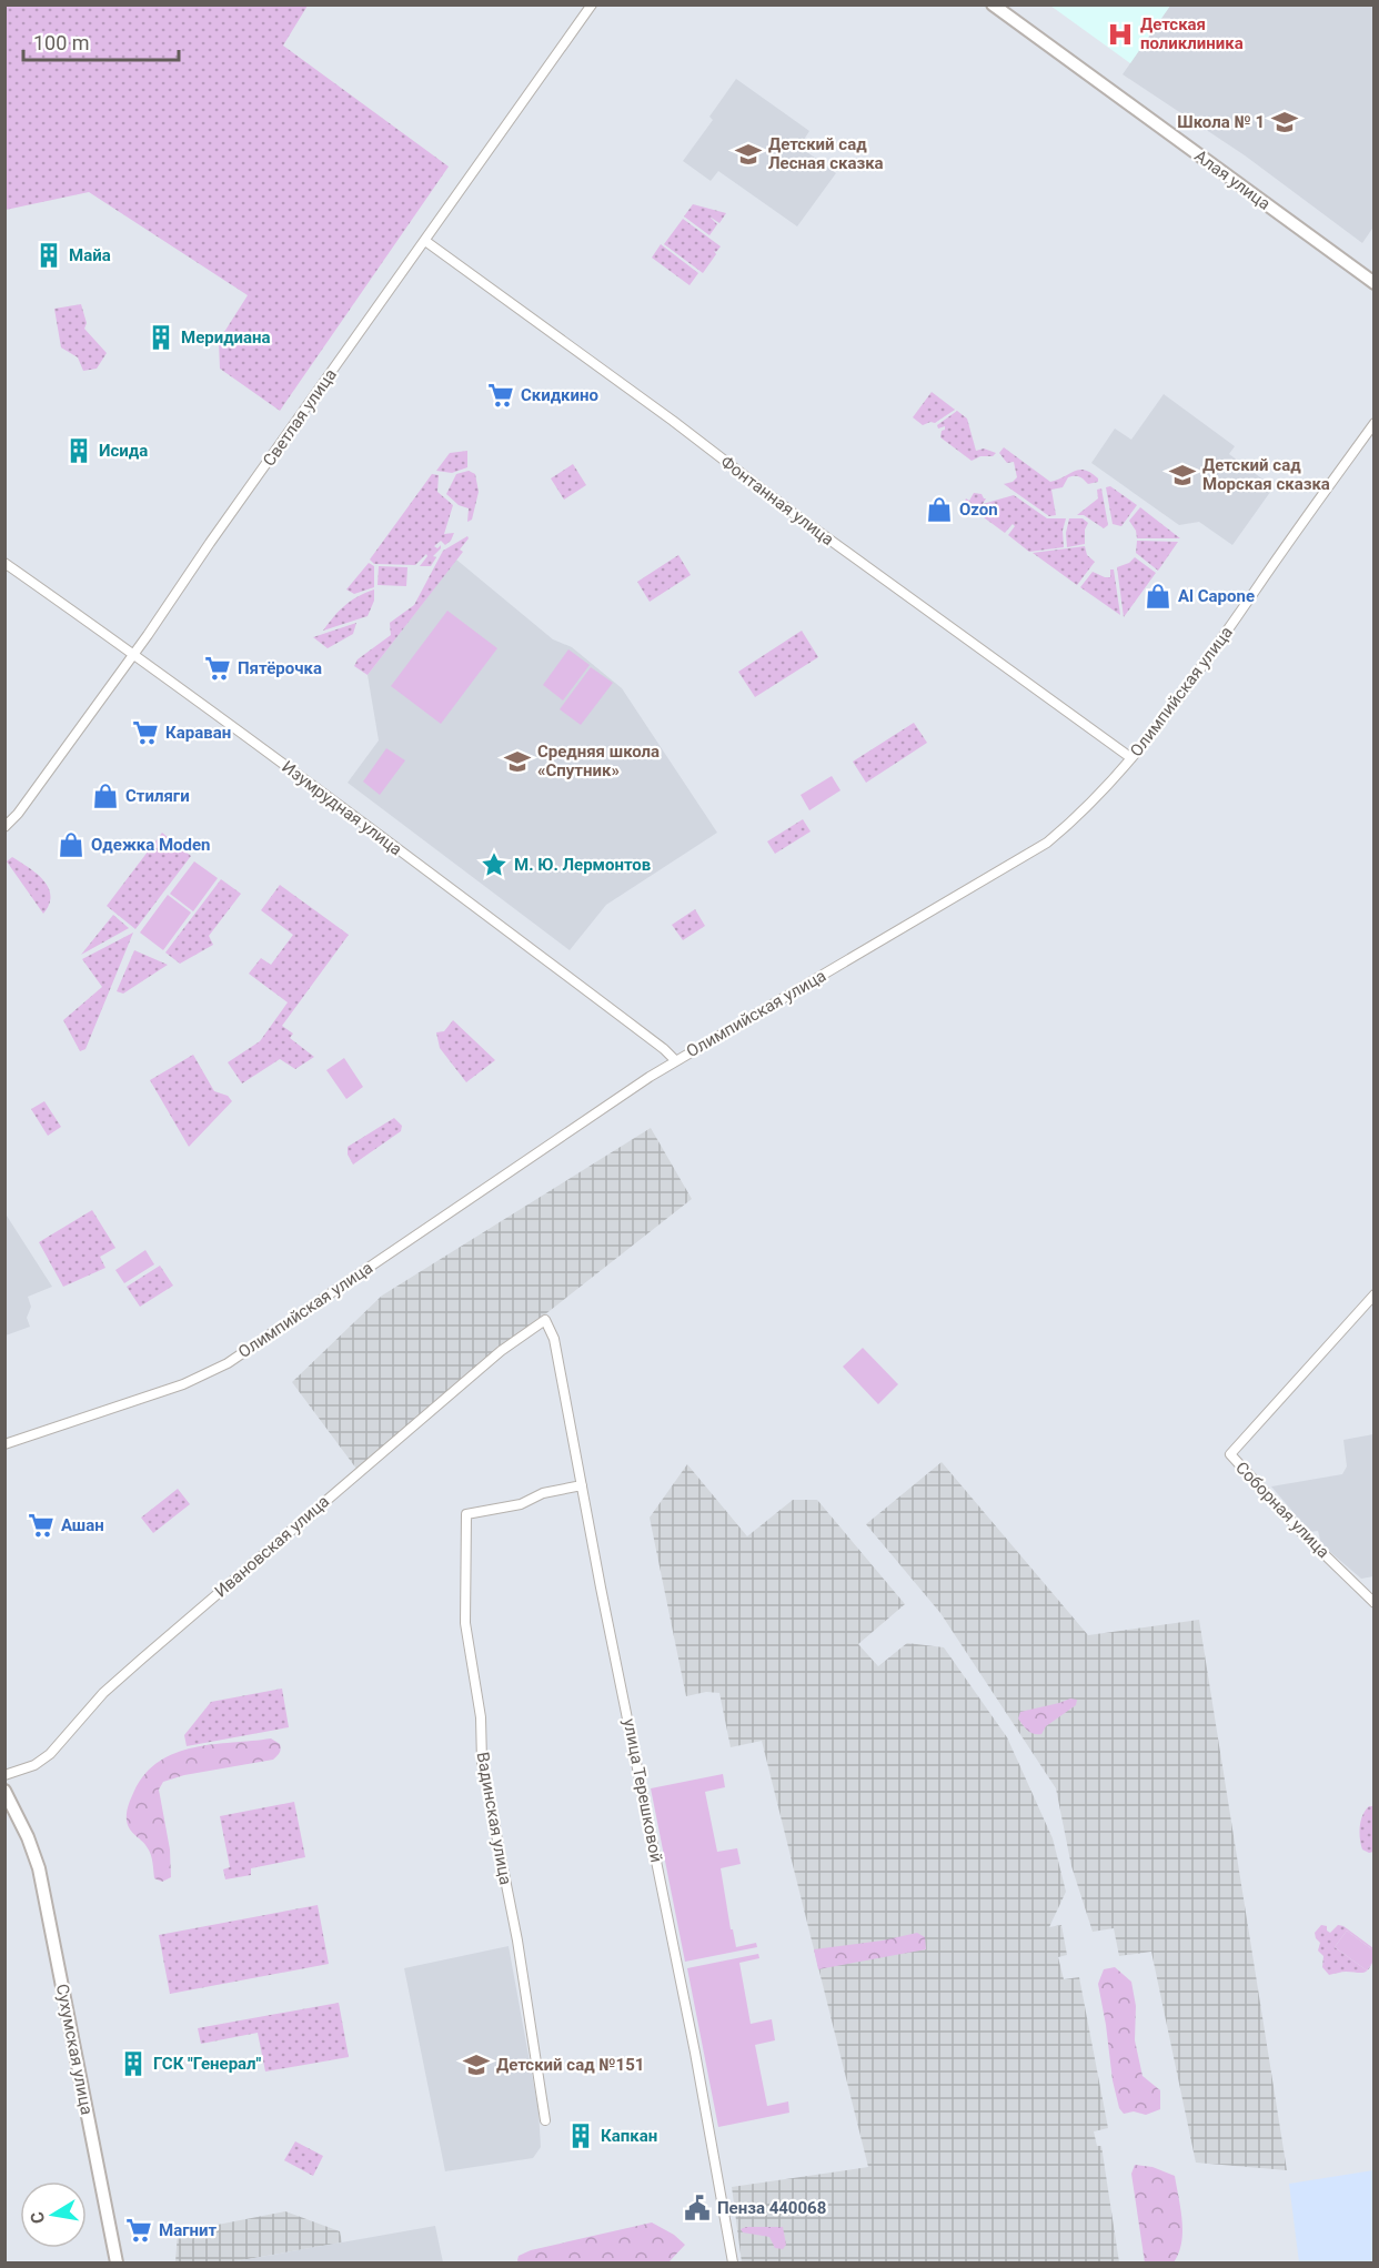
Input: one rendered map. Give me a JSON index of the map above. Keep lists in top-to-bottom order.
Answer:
{
  "streets": {
    "main road": ["Алая улица", "Сухумская улица"],
    "street": [
      "Светлая улица",
      "Фонтанная улица",
      "Олимпийская улица",
      "Изумрудная улица",
      "Соборная улица",
      "Ивановская улица",
      "улица Терешковой",
      "Вадинская улица"
    ]
  },
  "crossings": [
    ["Светлая улица", "Фонтанная улица"],
    ["Светлая улица", "Изумрудная улица"],
    ["Фонтанная улица", "Олимпийская улица"],
    ["Олимпийская улица", "Изумрудная улица"],
    ["Ивановская улица", "улица Терешковой"],
    ["улица Терешковой", "Вадинская улица"]
  ],
  "places": {
    "hospital": ["Детская поликлиника"],
    "school or university": [
      "Школа № 1",
      "Детский сад Лесная сказка",
      "Детский сад Морская сказка",
      "Средняя школа «Спутник»",
      "Детский сад №151"
    ],
    "building": [
      "Майа",
      "Меридиана",
      "Исида",
      "ГСК \"Генерал\"",
      "Капкан"
    ],
    "supermarket": [
      "Скидкино",
      "Пятёрочка",
      "Караван",
      "Ашан",
      "Магнит"
    ],
    "shop": [
      "Ozon",
      "Al Capone",
      "Стиляги",
      "Одежка Moden"
    ],
    "place": ["М. Ю. Лермонтов"],
    "public building": ["Пенза 440068"]
  },
  "scale_bar": "100 m",
  "north": "left"
}
